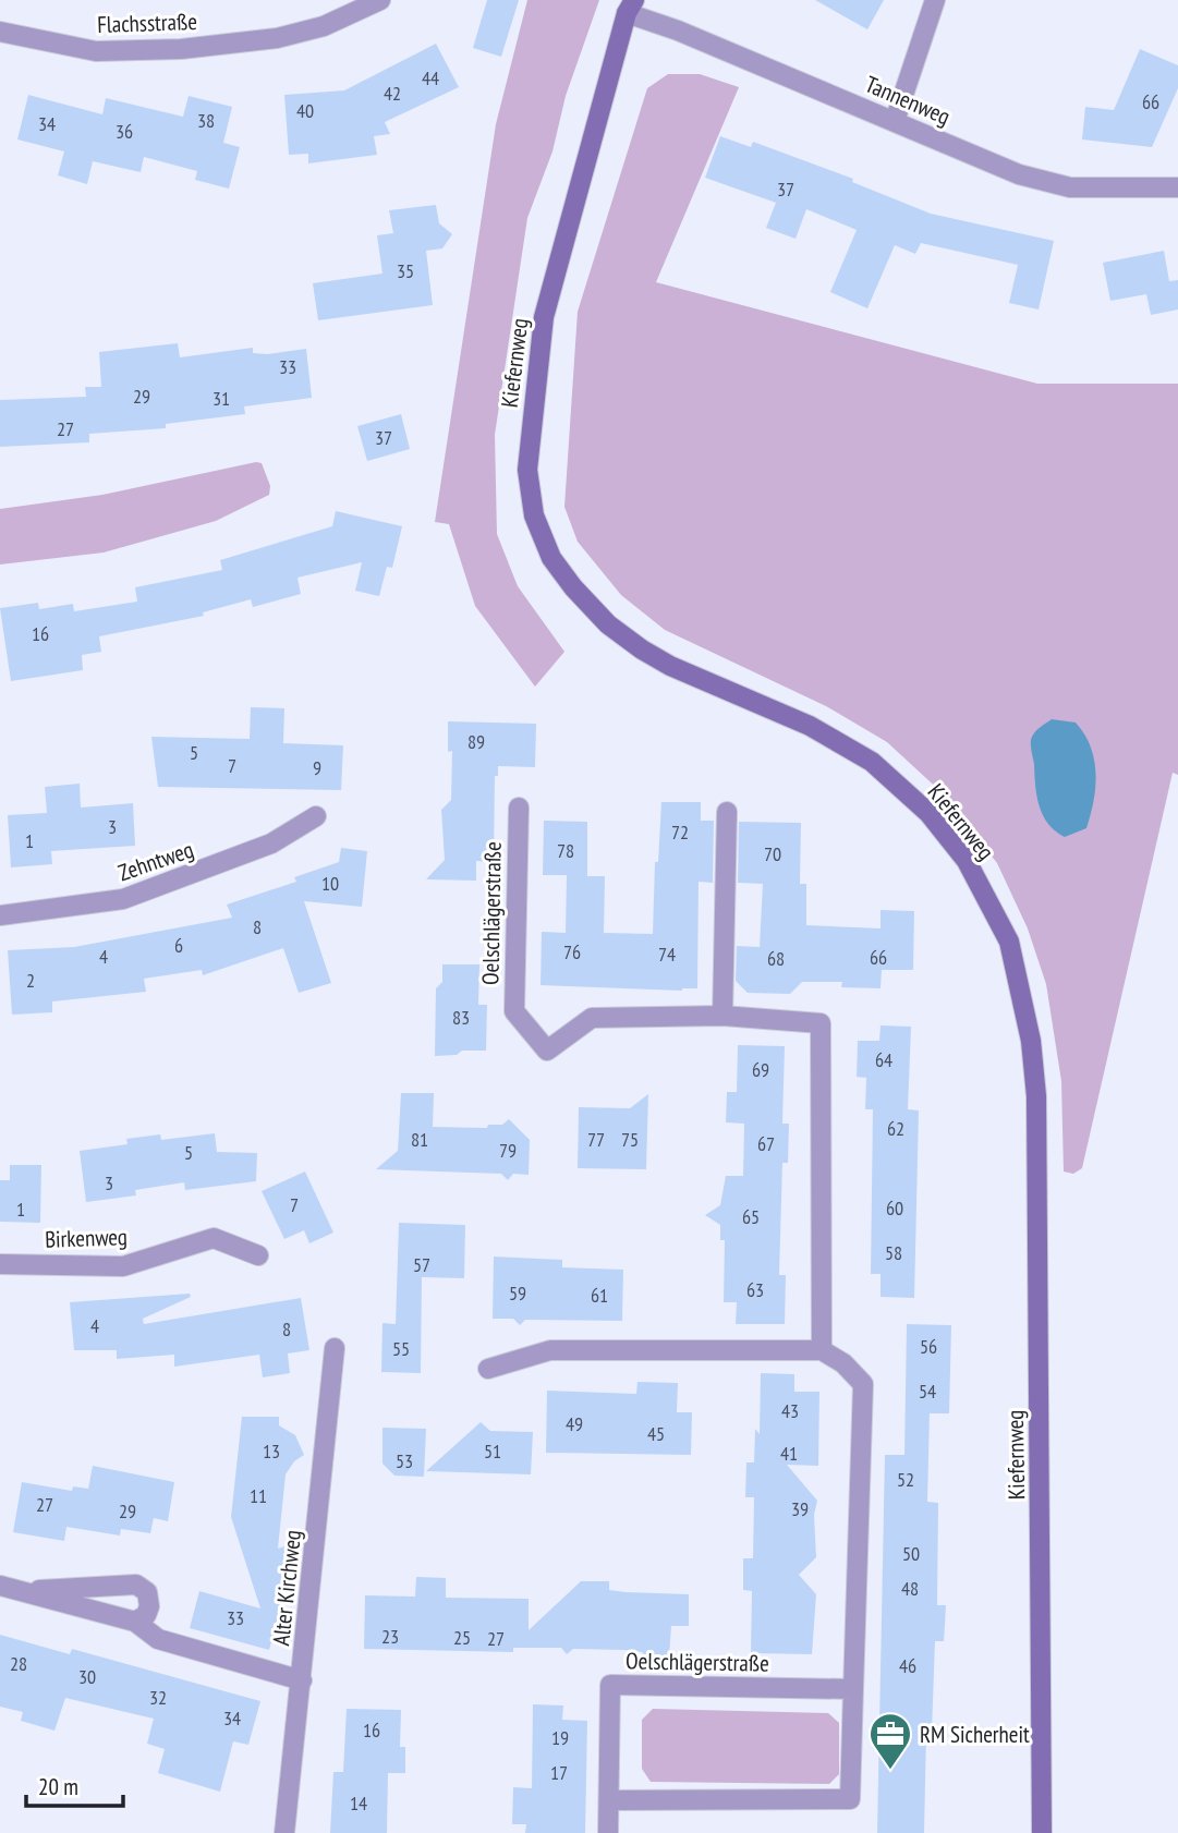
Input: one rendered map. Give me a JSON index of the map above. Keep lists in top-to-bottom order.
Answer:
{
  "streets": {
    "street": [
      "Flachsstraße",
      "Tannenweg",
      "Kiefernweg",
      "Zehntweg",
      "Oelschlägerstraße",
      "Birkenweg",
      "Alter Kirchweg"
    ]
  },
  "crossings": [
    ["Tannenweg", "Kiefernweg"]
  ],
  "places": {
    "office": ["RM Sicherheit"]
  },
  "house_numbers": [
    "44",
    "42",
    "66",
    "40",
    "38",
    "34",
    "36",
    "37",
    "35",
    "33",
    "29",
    "31",
    "27",
    "37",
    "16",
    "89",
    "5",
    "7",
    "9",
    "3",
    "72",
    "1",
    "78",
    "70",
    "10",
    "8",
    "6",
    "76",
    "74",
    "4",
    "66",
    "68",
    "2",
    "83",
    "64",
    "69",
    "62",
    "81",
    "77",
    "75",
    "67",
    "79",
    "5",
    "3",
    "7",
    "60",
    "1",
    "65",
    "58",
    "57",
    "63",
    "59",
    "61",
    "4",
    "8",
    "56",
    "55",
    "54",
    "43",
    "49",
    "45",
    "13",
    "51",
    "41",
    "53",
    "52",
    "11",
    "27",
    "39",
    "29",
    "50",
    "48",
    "33",
    "23",
    "25",
    "27",
    "28",
    "46",
    "30",
    "32",
    "34",
    "16",
    "19",
    "17",
    "14"
  ],
  "scale_bar": "20 m"
}
